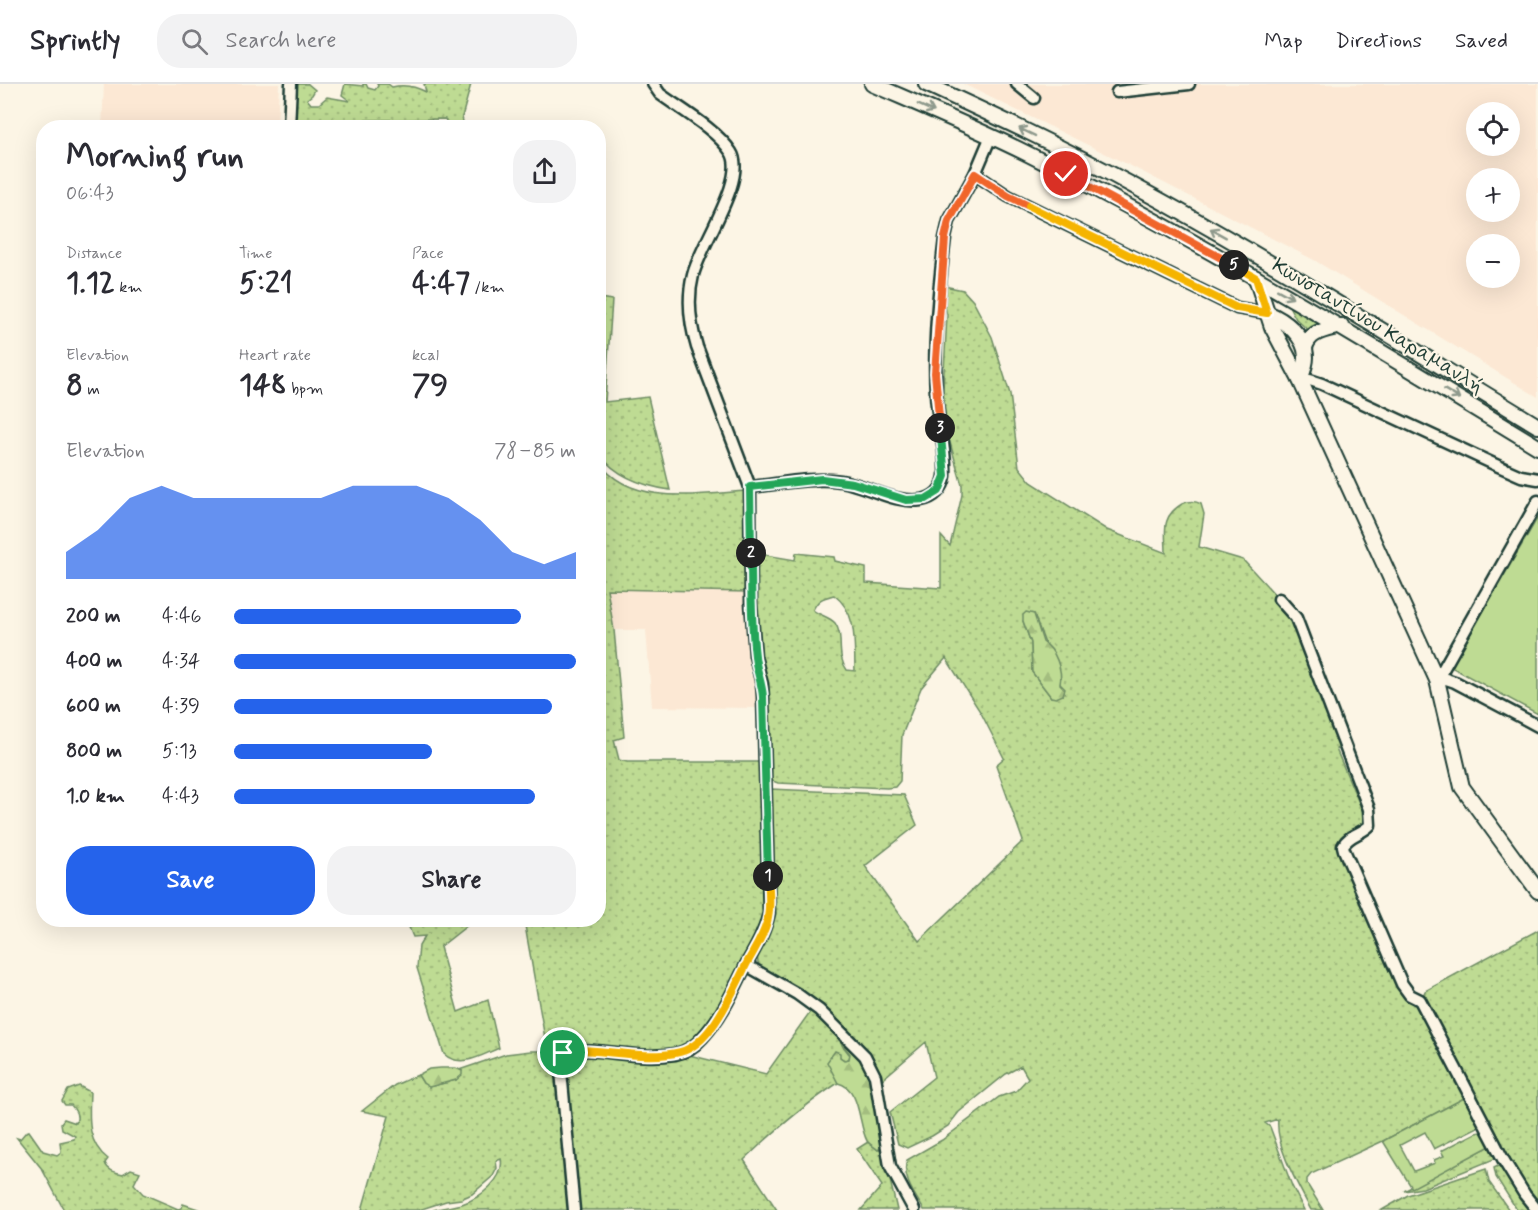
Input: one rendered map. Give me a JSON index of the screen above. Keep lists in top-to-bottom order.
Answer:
{
  "streets": {
    "main road": ["Κωνσταντίνου Καραμανλή"]
  },
  "page": {
    "header": "Sprintly",
    "search": "Search here",
    "nav": ["Map", "Directions", "Saved"],
    "map_buttons": ["+", "−"],
    "heading": ["Morning run", "06:43"],
    "stats": [
      ["Distance", "1.12 km"],
      ["Time", "5:21"],
      ["Pace", "4:47 /km"],
      ["Elevation", "8 m"],
      ["Heart rate", "148 bpm"],
      ["kcal", "79"]
    ],
    "pins": [
      "5",
      "3",
      "2",
      "1"
    ],
    "chart": ["Elevation", "78–85 m"],
    "list": [
      {
        "name": "200 m",
        "note": "4:46"
      },
      {
        "name": "400 m",
        "note": "4:34"
      },
      {
        "name": "600 m",
        "note": "4:39"
      },
      {
        "name": "800 m",
        "note": "5:13"
      },
      {
        "name": "1.0 km",
        "note": "4:43"
      }
    ],
    "buttons": ["Save", "Share"]
  }
}
